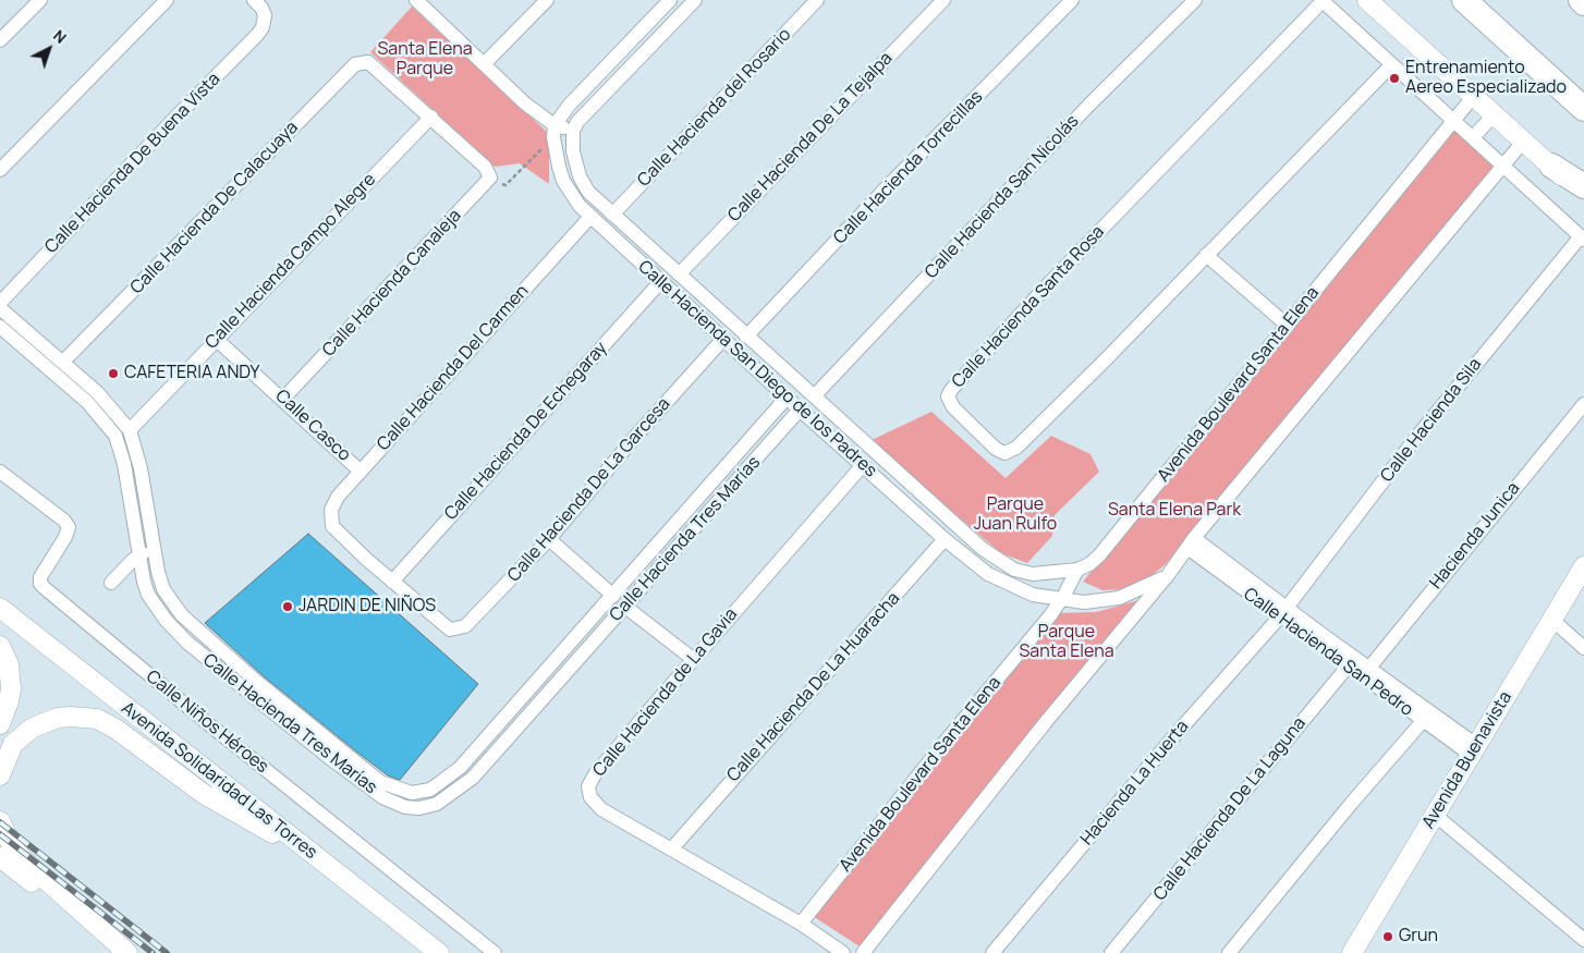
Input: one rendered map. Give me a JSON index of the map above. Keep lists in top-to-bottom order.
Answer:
{
  "streets": {
    "main road": ["Avenida Buenavista", "Avenida Solidaridad Las Torres"],
    "street": [
      "Calle Hacienda del Rosario",
      "Calle Hacienda De La Tejalpa",
      "Calle Hacienda De Buena Vista",
      "Calle Hacienda Torrecillas",
      "Calle Hacienda San Nicolás",
      "Calle Hacienda De Calacuaya",
      "Calle Hacienda Campo Alegre",
      "Calle Hacienda Canaleja",
      "Calle Hacienda Santa Rosa",
      "Calle Hacienda Del Carmen",
      "Calle Hacienda San Diego de los Padres",
      "Avenida Boulevard Santa Elena",
      "Calle Hacienda Sila",
      "Calle Casco",
      "Calle Hacienda De Echegaray",
      "Calle Hacienda De La Garcesa",
      "Hacienda Junica",
      "Calle Hacienda Tres Marías",
      "Calle Hacienda San Pedro",
      "Calle Hacienda De La Huaracha",
      "Calle Hacienda de La Gavia",
      "Calle Niños Héroes",
      "Hacienda La Huerta",
      "Calle Hacienda De La Laguna"
    ]
  },
  "crossings": [
    ["Calle Hacienda del Rosario", "Calle Hacienda San Diego de los Padres"],
    ["Calle Hacienda De La Tejalpa", "Calle Hacienda San Diego de los Padres"],
    ["Calle Hacienda Torrecillas", "Calle Hacienda San Diego de los Padres"],
    ["Calle Hacienda San Nicolás", "Calle Hacienda San Diego de los Padres"],
    ["Calle Hacienda De Calacuaya", "Calle Hacienda Campo Alegre"],
    ["Calle Hacienda De Calacuaya", "Calle Hacienda Tres Marías"],
    ["Calle Hacienda Campo Alegre", "Calle Casco"],
    ["Calle Hacienda Campo Alegre", "Calle Hacienda Tres Marías"],
    ["Calle Hacienda Canaleja", "Calle Casco"],
    ["Calle Hacienda Del Carmen", "Calle Hacienda San Diego de los Padres"],
    ["Calle Hacienda Del Carmen", "Calle Casco"],
    ["Calle Hacienda Del Carmen", "Calle Hacienda De Echegaray"],
    ["Calle Hacienda Del Carmen", "Calle Hacienda De La Garcesa"],
    ["Calle Hacienda San Diego de los Padres", "Avenida Boulevard Santa Elena"],
    ["Calle Hacienda San Diego de los Padres", "Calle Hacienda De Echegaray"],
    ["Calle Hacienda San Diego de los Padres", "Calle Hacienda De La Garcesa"],
    ["Calle Hacienda San Diego de los Padres", "Calle Hacienda Tres Marías"],
    ["Calle Hacienda San Diego de los Padres", "Calle Hacienda De La Huaracha"],
    ["Calle Hacienda San Diego de los Padres", "Calle Hacienda de La Gavia"],
    ["Avenida Boulevard Santa Elena", "Calle Hacienda de La Gavia"],
    ["Calle Hacienda Sila", "Calle Hacienda San Pedro"],
    ["Calle Hacienda Sila", "Hacienda La Huerta"],
    ["Calle Hacienda De Echegaray", "Calle Hacienda De La Garcesa"],
    ["Hacienda Junica", "Calle Hacienda San Pedro"],
    ["Calle Hacienda San Pedro", "Avenida Buenavista"],
    ["Calle Hacienda San Pedro", "Hacienda La Huerta"],
    ["Calle Hacienda San Pedro", "Calle Hacienda De La Laguna"],
    ["Calle Hacienda De La Huaracha", "Calle Hacienda de La Gavia"]
  ],
  "parks": [
    "Santa Elena Parque",
    "Parque Juan Rulfo",
    "Santa Elena Park",
    "Parque Santa Elena"
  ],
  "places": [
    "Entrenamiento Aereo Especializado",
    "CAFETERIA ANDY",
    "JARDIN DE NIÑOS",
    "Grun"
  ],
  "north": "top right"
}
